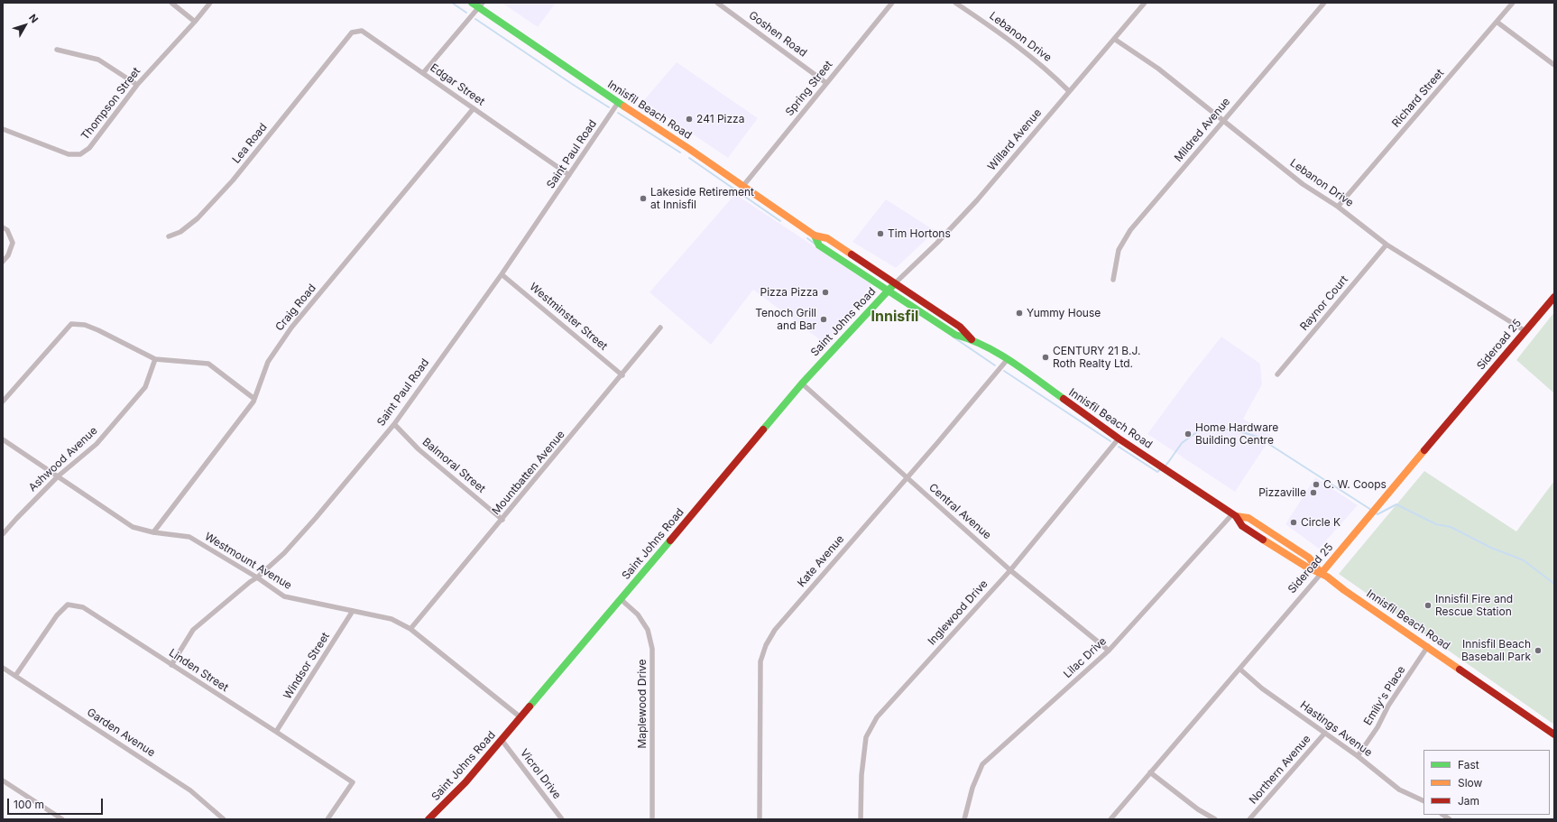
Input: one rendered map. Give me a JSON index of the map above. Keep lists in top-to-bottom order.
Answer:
{
  "streets": {
    "main road": ["Innisfil Beach Road", "Saint Johns Road", "Sideroad 25"],
    "street": [
      "Goshen Road",
      "Lebanon Drive",
      "Edgar Street",
      "Spring Street",
      "Richard Street",
      "Thompson Street",
      "Mildred Avenue",
      "Willard Avenue",
      "Lea Road",
      "Saint Paul Road",
      "Raynor Court",
      "Craig Road",
      "Westminster Street",
      "Ashwood Avenue",
      "Balmoral Street",
      "Mountbatten Avenue",
      "Central Avenue",
      "Westmount Avenue",
      "Kate Avenue",
      "Inglewood Drive",
      "Lilac Drive",
      "Windsor Street",
      "Linden Street",
      "Emily's Place",
      "Maplewood Drive",
      "Hastings Avenue",
      "Garden Avenue",
      "Northern Avenue",
      "Vicrol Drive"
    ]
  },
  "crossings": [
    ["Goshen Road", "Spring Street"],
    ["Lebanon Drive", "Richard Street"],
    ["Lebanon Drive", "Mildred Avenue"],
    ["Lebanon Drive", "Willard Avenue"],
    ["Lebanon Drive", "Raynor Court"],
    ["Lebanon Drive", "Sideroad 25"],
    ["Edgar Street", "Lea Road"],
    ["Edgar Street", "Saint Paul Road"],
    ["Edgar Street", "Craig Road"],
    ["Spring Street", "Innisfil Beach Road"],
    ["Innisfil Beach Road", "Willard Avenue"],
    ["Innisfil Beach Road", "Saint Paul Road"],
    ["Innisfil Beach Road", "Saint Johns Road"],
    ["Innisfil Beach Road", "Sideroad 25"],
    ["Innisfil Beach Road", "Kate Avenue"],
    ["Innisfil Beach Road", "Inglewood Drive"],
    ["Innisfil Beach Road", "Lilac Drive"],
    ["Innisfil Beach Road", "Emily's Place"],
    ["Willard Avenue", "Saint Johns Road"],
    ["Saint Paul Road", "Westminster Street"],
    ["Saint Paul Road", "Balmoral Street"],
    ["Saint Paul Road", "Westmount Avenue"],
    ["Saint Paul Road", "Linden Street"],
    ["Craig Road", "Westmount Avenue"],
    ["Westminster Street", "Mountbatten Avenue"],
    ["Saint Johns Road", "Central Avenue"],
    ["Saint Johns Road", "Westmount Avenue"],
    ["Saint Johns Road", "Maplewood Drive"],
    ["Saint Johns Road", "Vicrol Drive"],
    ["Sideroad 25", "Hastings Avenue"],
    ["Ashwood Avenue", "Westmount Avenue"],
    ["Balmoral Street", "Mountbatten Avenue"],
    ["Mountbatten Avenue", "Westmount Avenue"],
    ["Central Avenue", "Kate Avenue"],
    ["Central Avenue", "Inglewood Drive"],
    ["Central Avenue", "Lilac Drive"],
    ["Westmount Avenue", "Windsor Street"],
    ["Windsor Street", "Linden Street"],
    ["Linden Street", "Garden Avenue"],
    ["Emily's Place", "Hastings Avenue"],
    ["Hastings Avenue", "Northern Avenue"]
  ],
  "districts": ["Innisfil"],
  "places": [
    "241 Pizza",
    "Lakeside Retirement at Innisfil",
    "Tim Hortons",
    "Pizza Pizza",
    "Yummy House",
    "Tenoch Grill and Bar",
    "CENTURY 21 B.J. Roth Realty Ltd.",
    "Home Hardware Building Centre",
    "C. W. Coops",
    "Pizzaville",
    "Circle K",
    "Innisfil Fire and Rescue Station",
    "Innisfil Beach Baseball Park"
  ],
  "legend": ["Fast", "Slow", "Jam"],
  "scale_bar": "100 m",
  "north": "top right"
}
